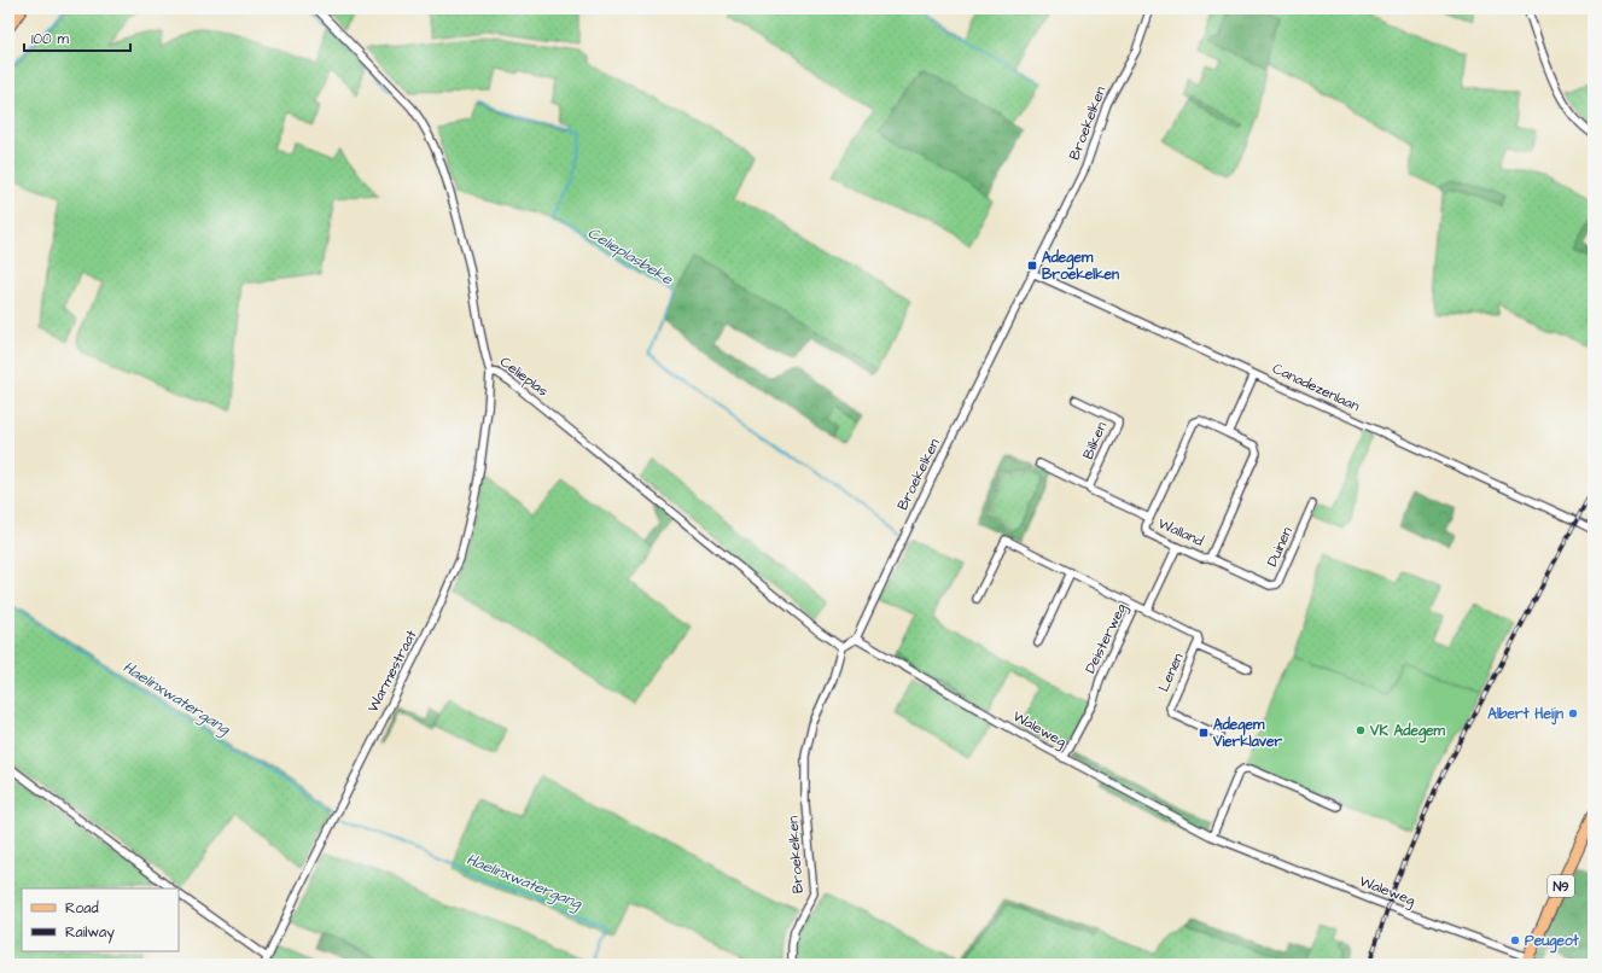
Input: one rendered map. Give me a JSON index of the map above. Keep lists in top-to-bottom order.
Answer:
{
  "streets": {
    "main road": ["N9"],
    "street": [
      "Broekelken",
      "Celieplas",
      "Canadezenlaan",
      "Bilken",
      "Walland",
      "Duinen",
      "Deisterweg",
      "Warmestraat",
      "Lenen",
      "Waleweg"
    ]
  },
  "crossings": [
    ["Broekelken", "Celieplas"],
    ["Broekelken", "Canadezenlaan"],
    ["Broekelken", "Waleweg"],
    ["Celieplas", "Warmestraat"],
    ["Walland", "Duinen"],
    ["Walland", "Deisterweg"],
    ["Deisterweg", "Lenen"],
    ["Deisterweg", "Waleweg"],
    ["Waleweg", "N9"]
  ],
  "water": ["Celieplasbeke", "Haelinxwatergang"],
  "places": {
    "transit": ["Adegem Broekelken", "Adegem Vierklaver"],
    "other": ["Albert Heijn", "VK Adegem", "Peugeot"]
  },
  "legend": ["Road", "Railway"],
  "scale_bar": "100 m"
}
